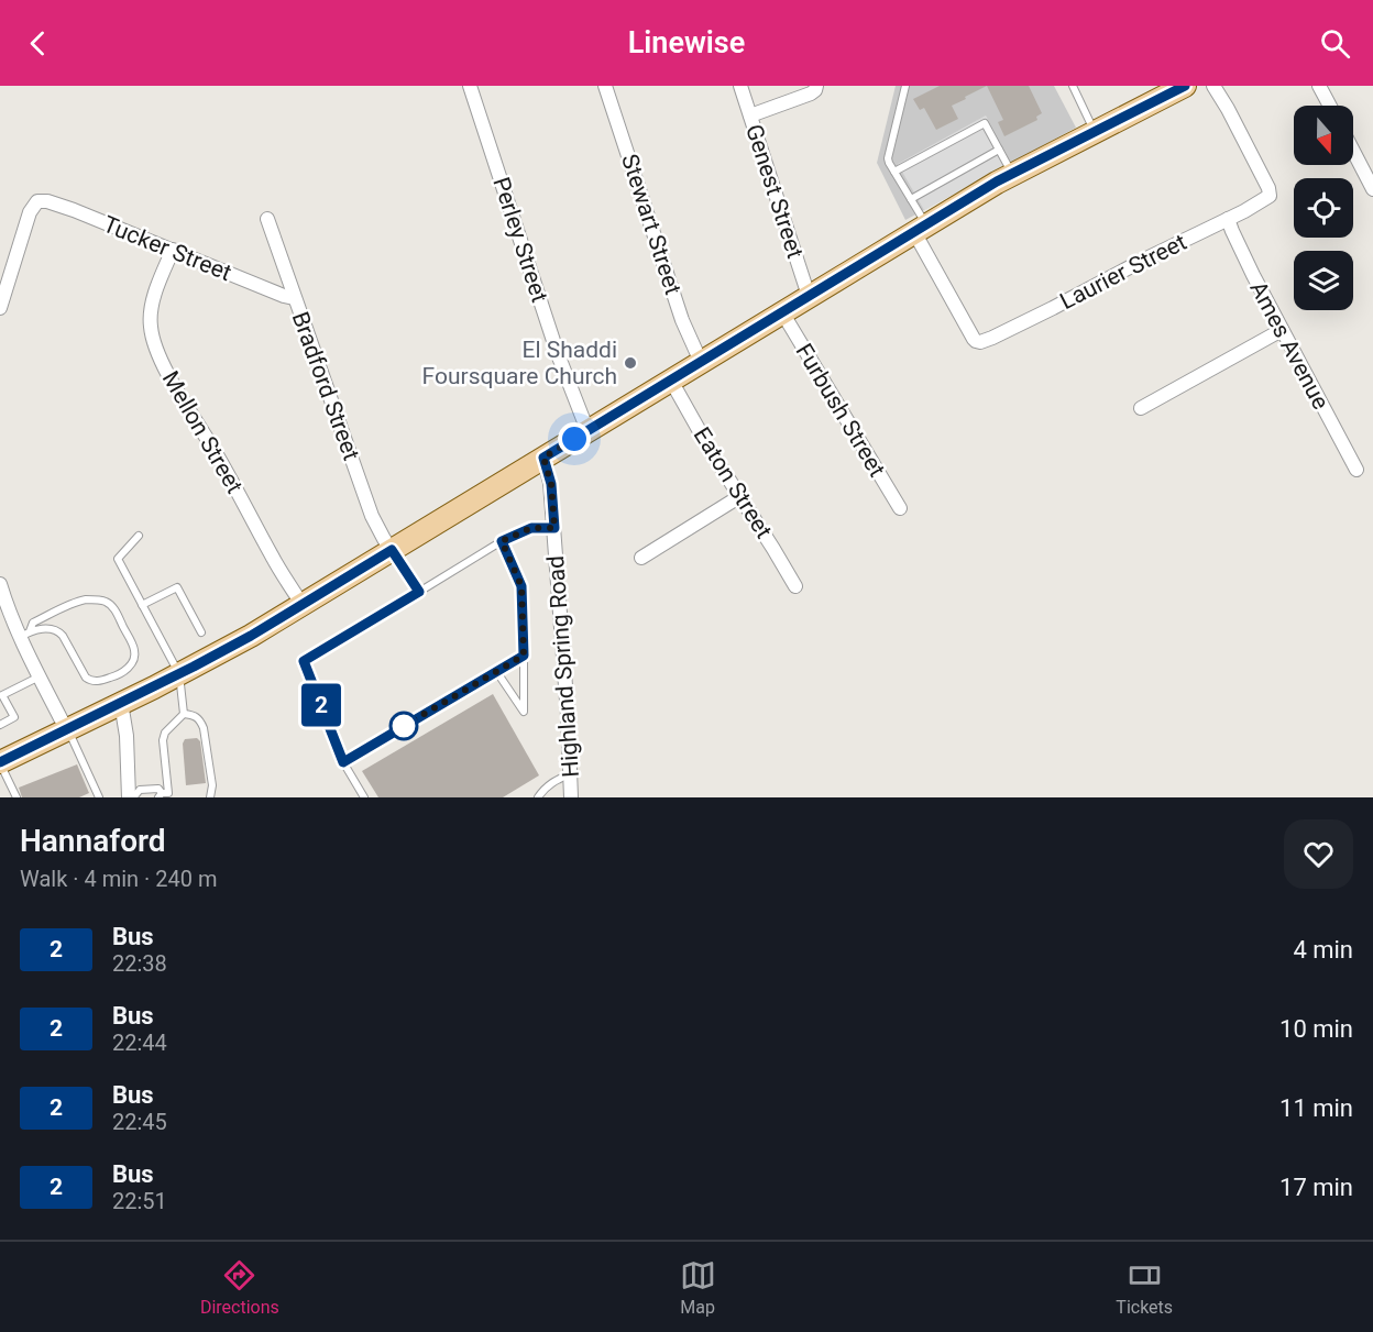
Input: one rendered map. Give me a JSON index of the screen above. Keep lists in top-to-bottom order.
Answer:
{
  "streets": {
    "street": [
      "Genest Street",
      "Stewart Street",
      "Perley Street",
      "Tucker Street",
      "Laurier Street",
      "Ames Avenue",
      "Bradford Street",
      "Furbush Street",
      "Mellon Street",
      "Eaton Street",
      "Highland Spring Road"
    ]
  },
  "crossings": [
    ["Tucker Street", "Bradford Street"],
    ["Tucker Street", "Mellon Street"],
    ["Laurier Street", "Ames Avenue"]
  ],
  "places": ["El Shaddi Foursquare Church"],
  "lines": ["bus line 2"],
  "north": "bottom",
  "page": {
    "header": "Linewise",
    "on_map": "2",
    "heading": ["Hannaford", "Walk · 4 min · 240 m"],
    "list": [
      {
        "mark": "2",
        "name": "Bus",
        "note": "22:38",
        "value": "4 min"
      },
      {
        "mark": "2",
        "name": "Bus",
        "note": "22:44",
        "value": "10 min"
      },
      {
        "mark": "2",
        "name": "Bus",
        "note": "22:45",
        "value": "11 min"
      },
      {
        "mark": "2",
        "name": "Bus",
        "note": "22:51",
        "value": "17 min"
      }
    ],
    "tabs": ["Directions", "Map", "Tickets"]
  }
}
